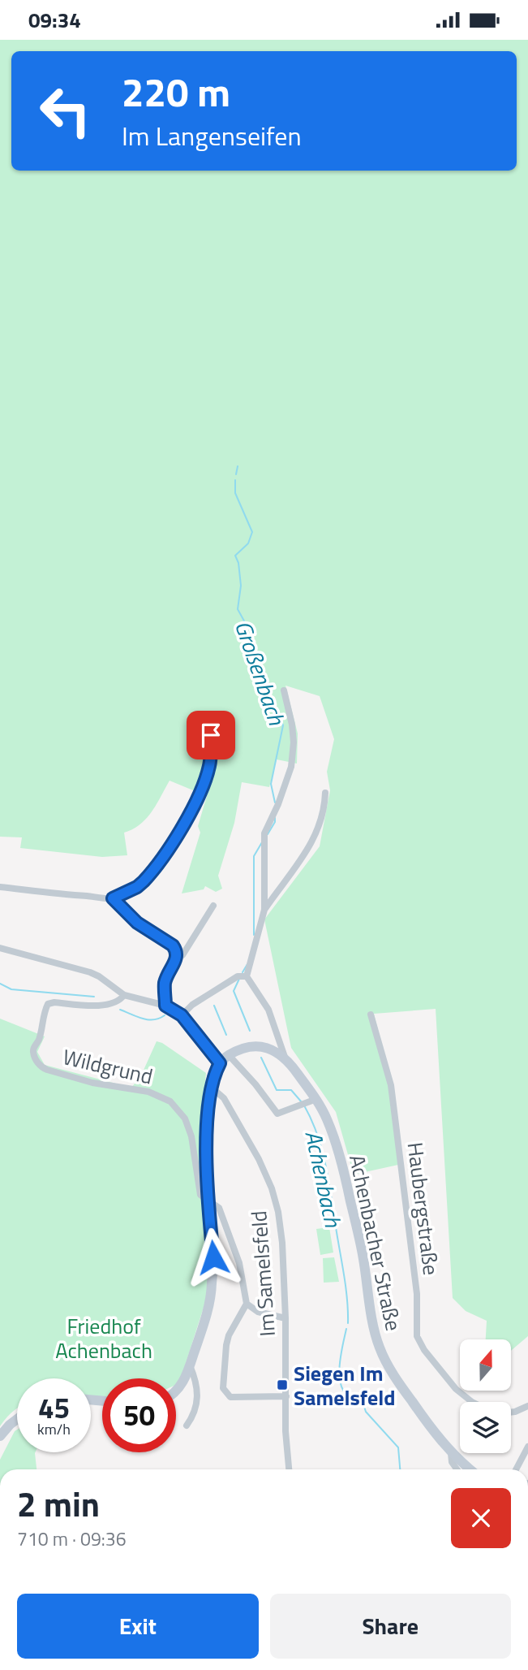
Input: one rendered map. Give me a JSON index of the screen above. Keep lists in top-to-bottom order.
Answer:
{
  "streets": {
    "main road": ["Achenbacher Straße"],
    "street": ["Wildgrund", "Haubergstraße", "Im Samelsfeld"]
  },
  "water": ["Großenbach", "Achenbach"],
  "parks": ["Friedhof Achenbach"],
  "places": {
    "transit": ["Siegen Im Samelsfeld"]
  },
  "north": "top",
  "page": {
    "status": "09:34",
    "turn": ["220 m", "Im Langenseifen"],
    "speed": "45 km/h",
    "limit": "50",
    "heading": ["2 min", "710 m · 09:36"],
    "buttons": ["Exit", "Share"]
  }
}
